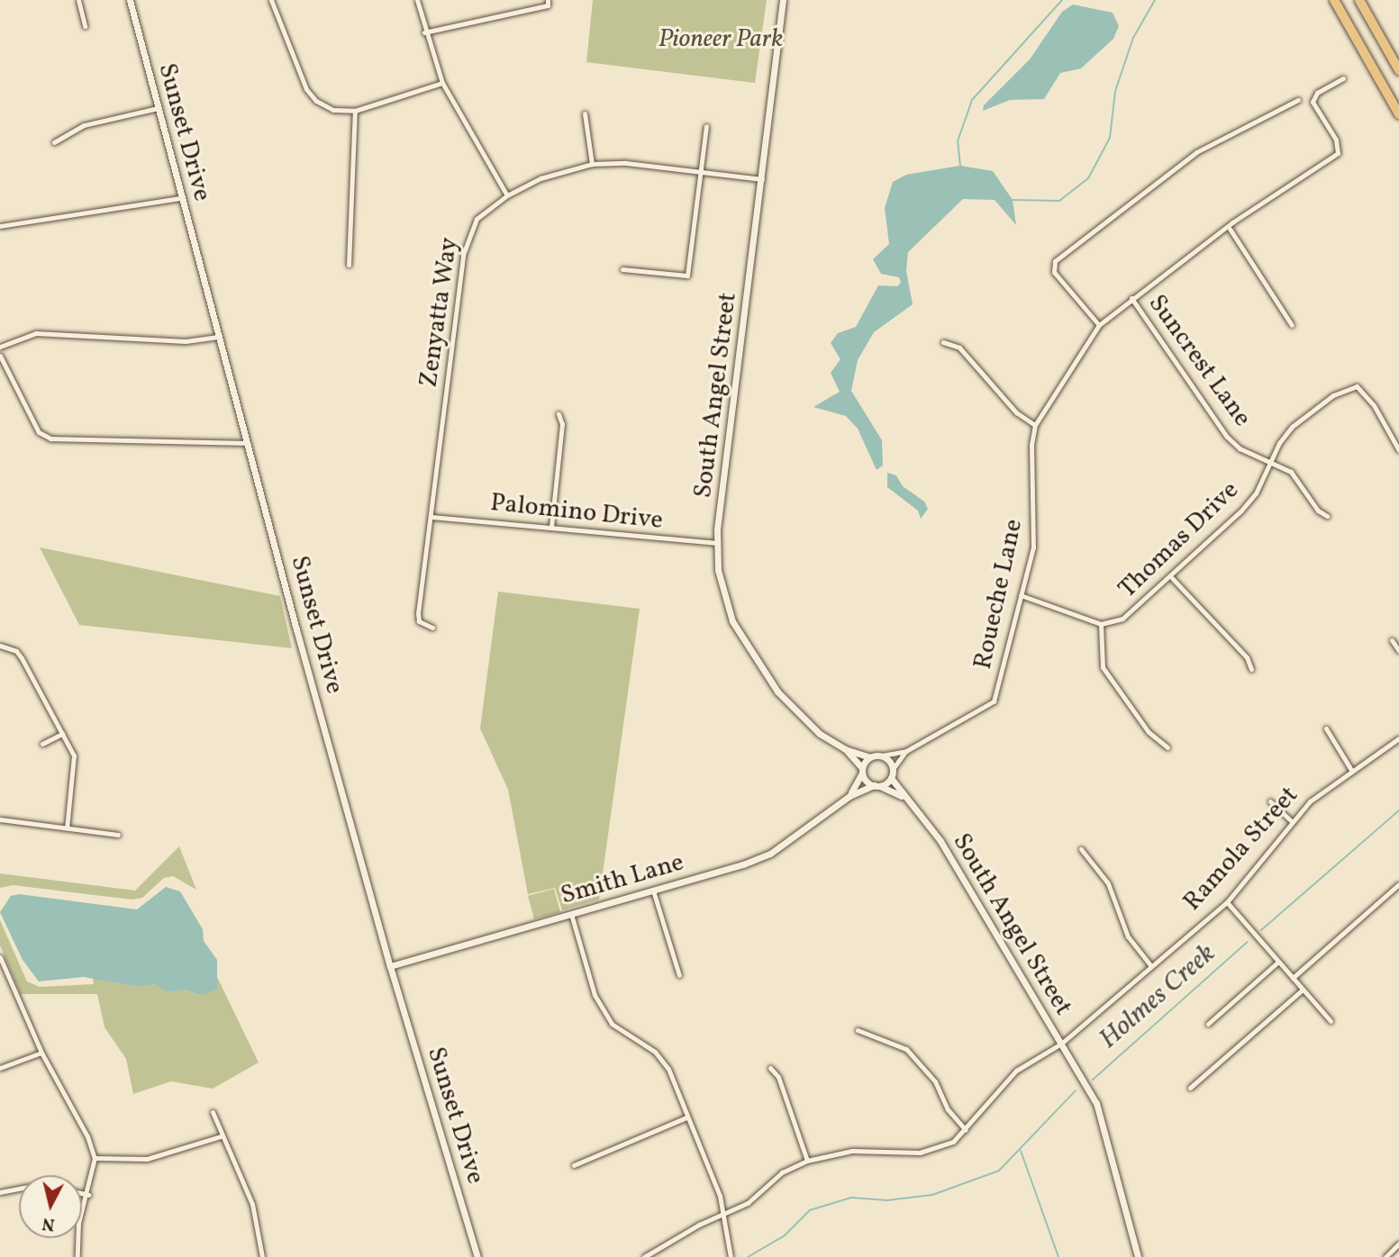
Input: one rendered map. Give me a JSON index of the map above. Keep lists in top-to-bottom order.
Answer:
{
  "streets": {
    "street": [
      "Sunset Drive",
      "Zenyatta Way",
      "Suncrest Lane",
      "South Angel Street",
      "Palomino Drive",
      "Thomas Drive",
      "Roueche Lane",
      "Ramola Street",
      "Smith Lane"
    ]
  },
  "crossings": [
    ["Sunset Drive", "Smith Lane"],
    ["Zenyatta Way", "South Angel Street"],
    ["Zenyatta Way", "Palomino Drive"],
    ["Suncrest Lane", "Thomas Drive"],
    ["Suncrest Lane", "Roueche Lane"],
    ["South Angel Street", "Palomino Drive"],
    ["South Angel Street", "Ramola Street"],
    ["South Angel Street", "Smith Lane"],
    ["Thomas Drive", "Roueche Lane"]
  ],
  "water": ["Holmes Creek"],
  "parks": ["Pioneer Park"],
  "north": "bottom"
}
